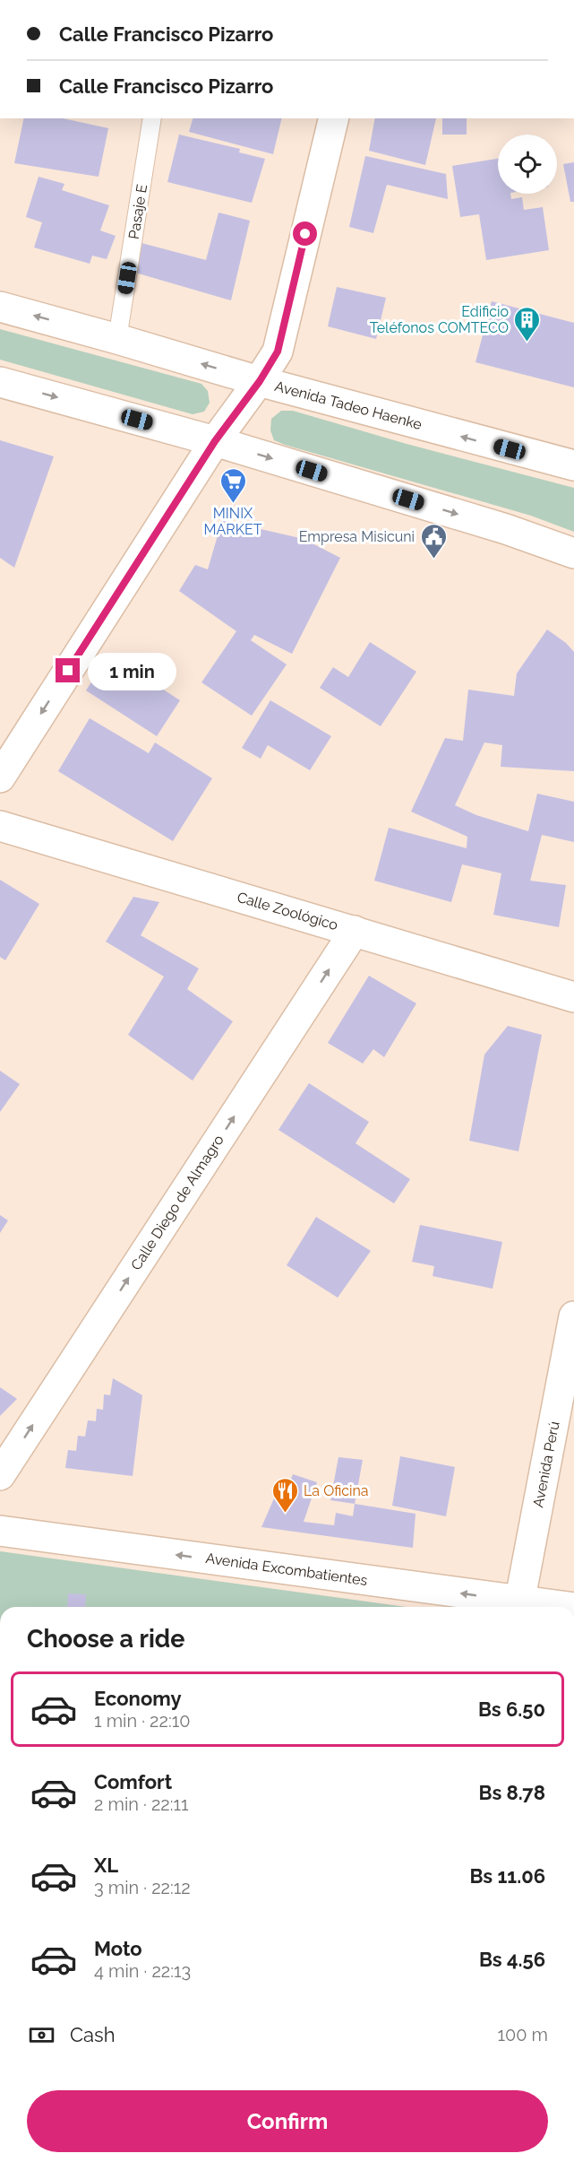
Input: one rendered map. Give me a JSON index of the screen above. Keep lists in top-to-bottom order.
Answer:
{
  "streets": {
    "street": [
      "Avenida Tadeo Haenke",
      "Calle Zoológico",
      "Calle Diego de Almagro",
      "Avenida Perú",
      "Avenida Excombatientes"
    ],
    "lane": ["Pasaje E"]
  },
  "crossings": [
    ["Pasaje E", "Avenida Tadeo Haenke"],
    ["Calle Zoológico", "Calle Diego de Almagro"],
    ["Avenida Perú", "Avenida Excombatientes"]
  ],
  "one_way": ["Calle Diego de Almagro", "Avenida Excombatientes"],
  "places": {
    "building": ["Edificio Teléfonos COMTECO"],
    "supermarket": ["MINIX MARKET"],
    "public building": ["Empresa Misicuni"],
    "restaurant": ["La Oficina"]
  },
  "page": {
    "banner": ["Calle Francisco Pizarro", "Calle Francisco Pizarro"],
    "bubble": "1 min",
    "heading": "Choose a ride",
    "list": [
      {
        "name": "Economy",
        "note": "1 min · 22:10",
        "value": "Bs 6.50"
      },
      {
        "name": "Comfort",
        "note": "2 min · 22:11",
        "value": "Bs 8.78"
      },
      {
        "name": "XL",
        "note": "3 min · 22:12",
        "value": "Bs 11.06"
      },
      {
        "name": "Moto",
        "note": "4 min · 22:13",
        "value": "Bs 4.56"
      }
    ],
    "pay": ["Cash", "100 m"],
    "buttons": "Confirm"
  }
}
